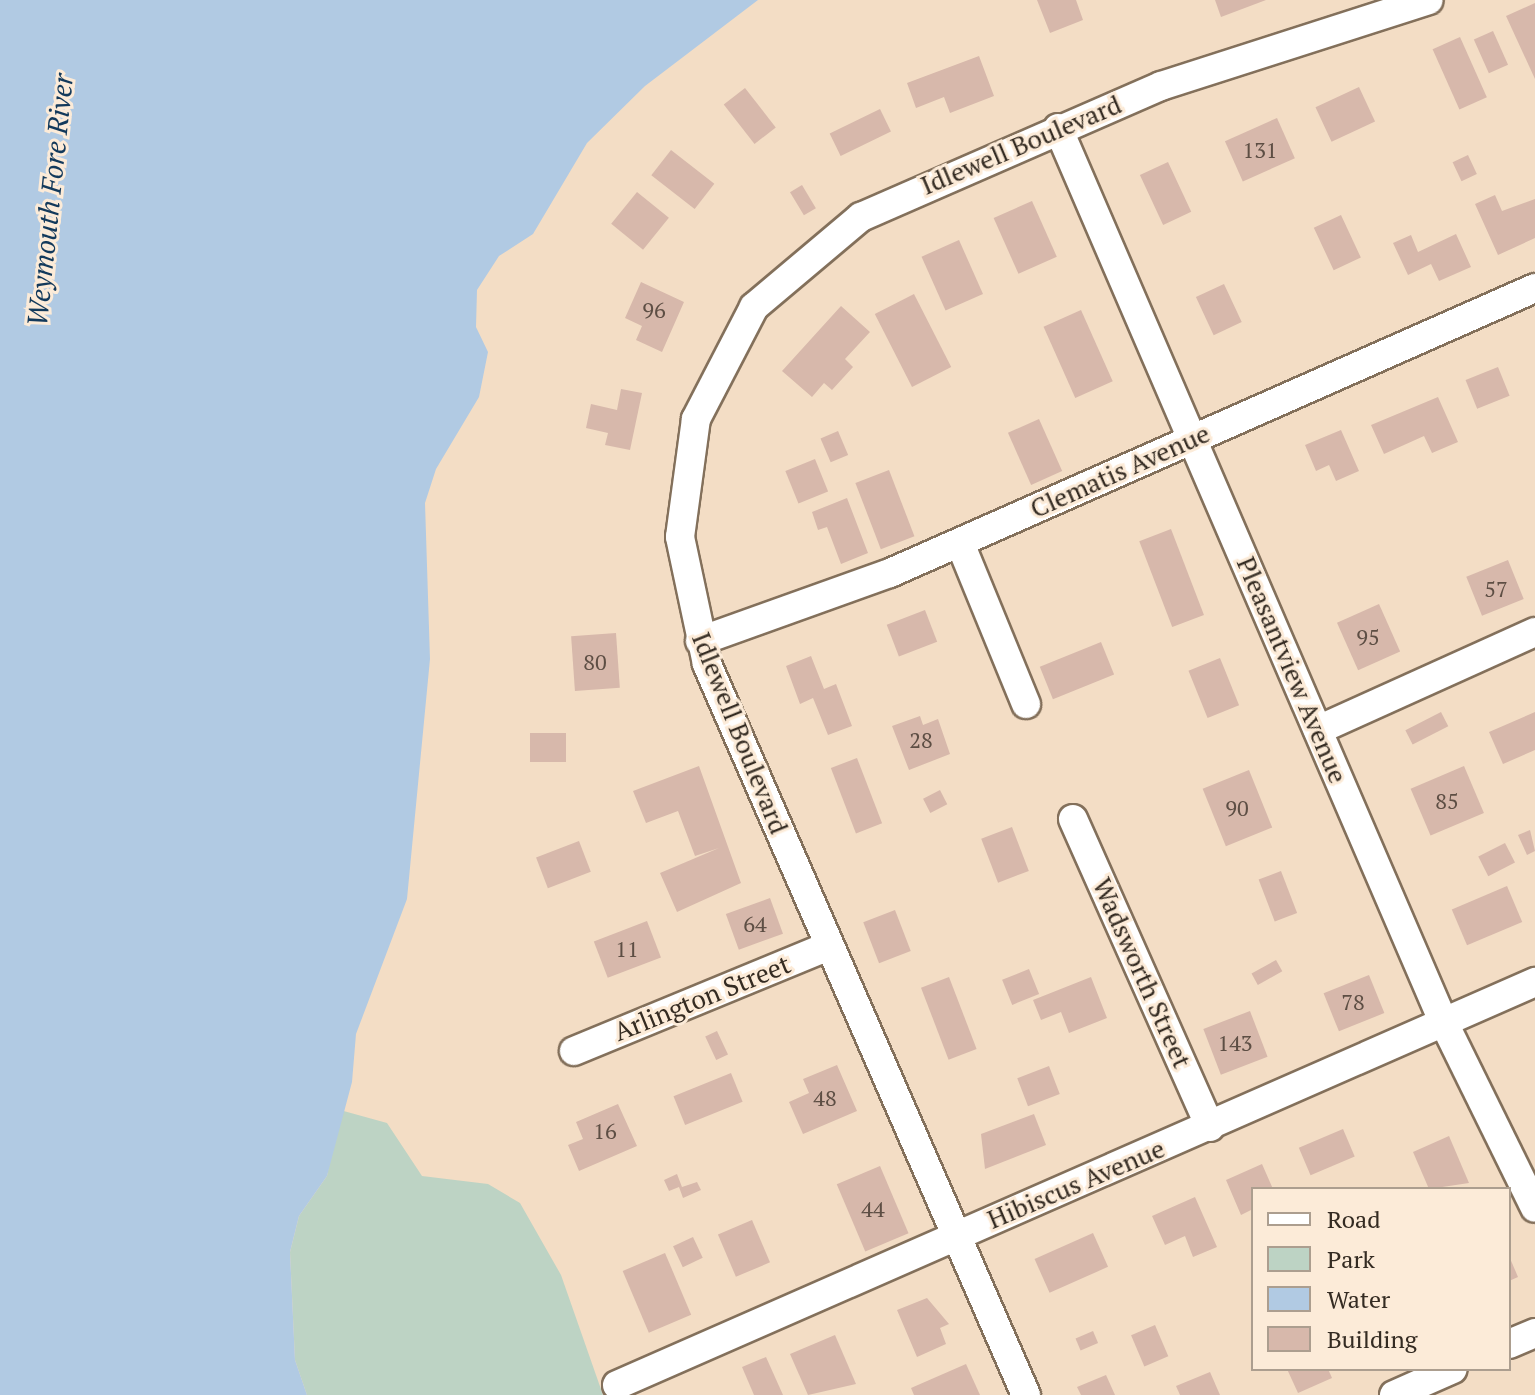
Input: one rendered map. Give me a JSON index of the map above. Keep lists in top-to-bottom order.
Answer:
{
  "streets": {
    "street": [
      "Idlewell Boulevard",
      "Clematis Avenue",
      "Pleasantview Avenue",
      "Wadsworth Street",
      "Arlington Street",
      "Hibiscus Avenue"
    ]
  },
  "crossings": [
    ["Idlewell Boulevard", "Clematis Avenue"],
    ["Idlewell Boulevard", "Pleasantview Avenue"],
    ["Idlewell Boulevard", "Arlington Street"],
    ["Idlewell Boulevard", "Hibiscus Avenue"],
    ["Clematis Avenue", "Pleasantview Avenue"],
    ["Pleasantview Avenue", "Hibiscus Avenue"],
    ["Wadsworth Street", "Hibiscus Avenue"]
  ],
  "water": ["Weymouth Fore River"],
  "house_numbers": [
    "131",
    "96",
    "57",
    "95",
    "80",
    "28",
    "85",
    "90",
    "64",
    "11",
    "78",
    "143",
    "48",
    "16",
    "44"
  ],
  "legend": [
    "Road",
    "Park",
    "Water",
    "Building"
  ]
}
